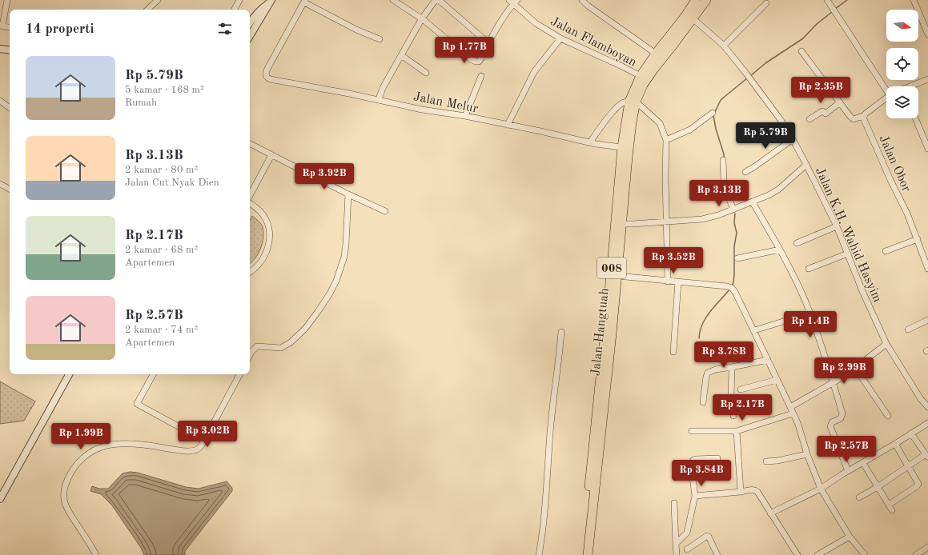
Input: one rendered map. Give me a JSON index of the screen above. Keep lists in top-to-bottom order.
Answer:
{
  "streets": {
    "highway": ["008", "Jalan Hangtuah"],
    "street": [
      "Jalan Flamboyan",
      "Jalan Melur",
      "Jalan Obor",
      "Jalan K.H. Wahid Hasyim"
    ]
  },
  "crossings": [
    ["Jalan Flamboyan", "Jalan Hangtuah"],
    ["Jalan Melur", "Jalan Hangtuah"],
    ["Jalan K.H. Wahid Hasyim", "Jalan Hangtuah"]
  ],
  "north": "right",
  "page": {
    "heading": "14 properti",
    "price": [
      "Rp 1.77B",
      "Rp 2.35B",
      "Rp 5.79B",
      "Rp 3.92B",
      "Rp 3.13B",
      "Rp 3.52B",
      "Rp 1.4B",
      "Rp 3.78B",
      "Rp 2.99B",
      "Rp 2.17B",
      "Rp 3.02B",
      "Rp 1.99B",
      "Rp 2.57B",
      "Rp 3.84B"
    ],
    "list": [
      {
        "name": "Rp 5.79B",
        "note": "5 kamar · 168 m² · Rumah"
      },
      {
        "name": "Rp 3.13B",
        "note": "2 kamar · 80 m² · Jalan Cut Nyak Dien"
      },
      {
        "name": "Rp 2.17B",
        "note": "2 kamar · 68 m² · Apartemen"
      },
      {
        "name": "Rp 2.57B",
        "note": "2 kamar · 74 m² · Apartemen"
      }
    ]
  }
}
